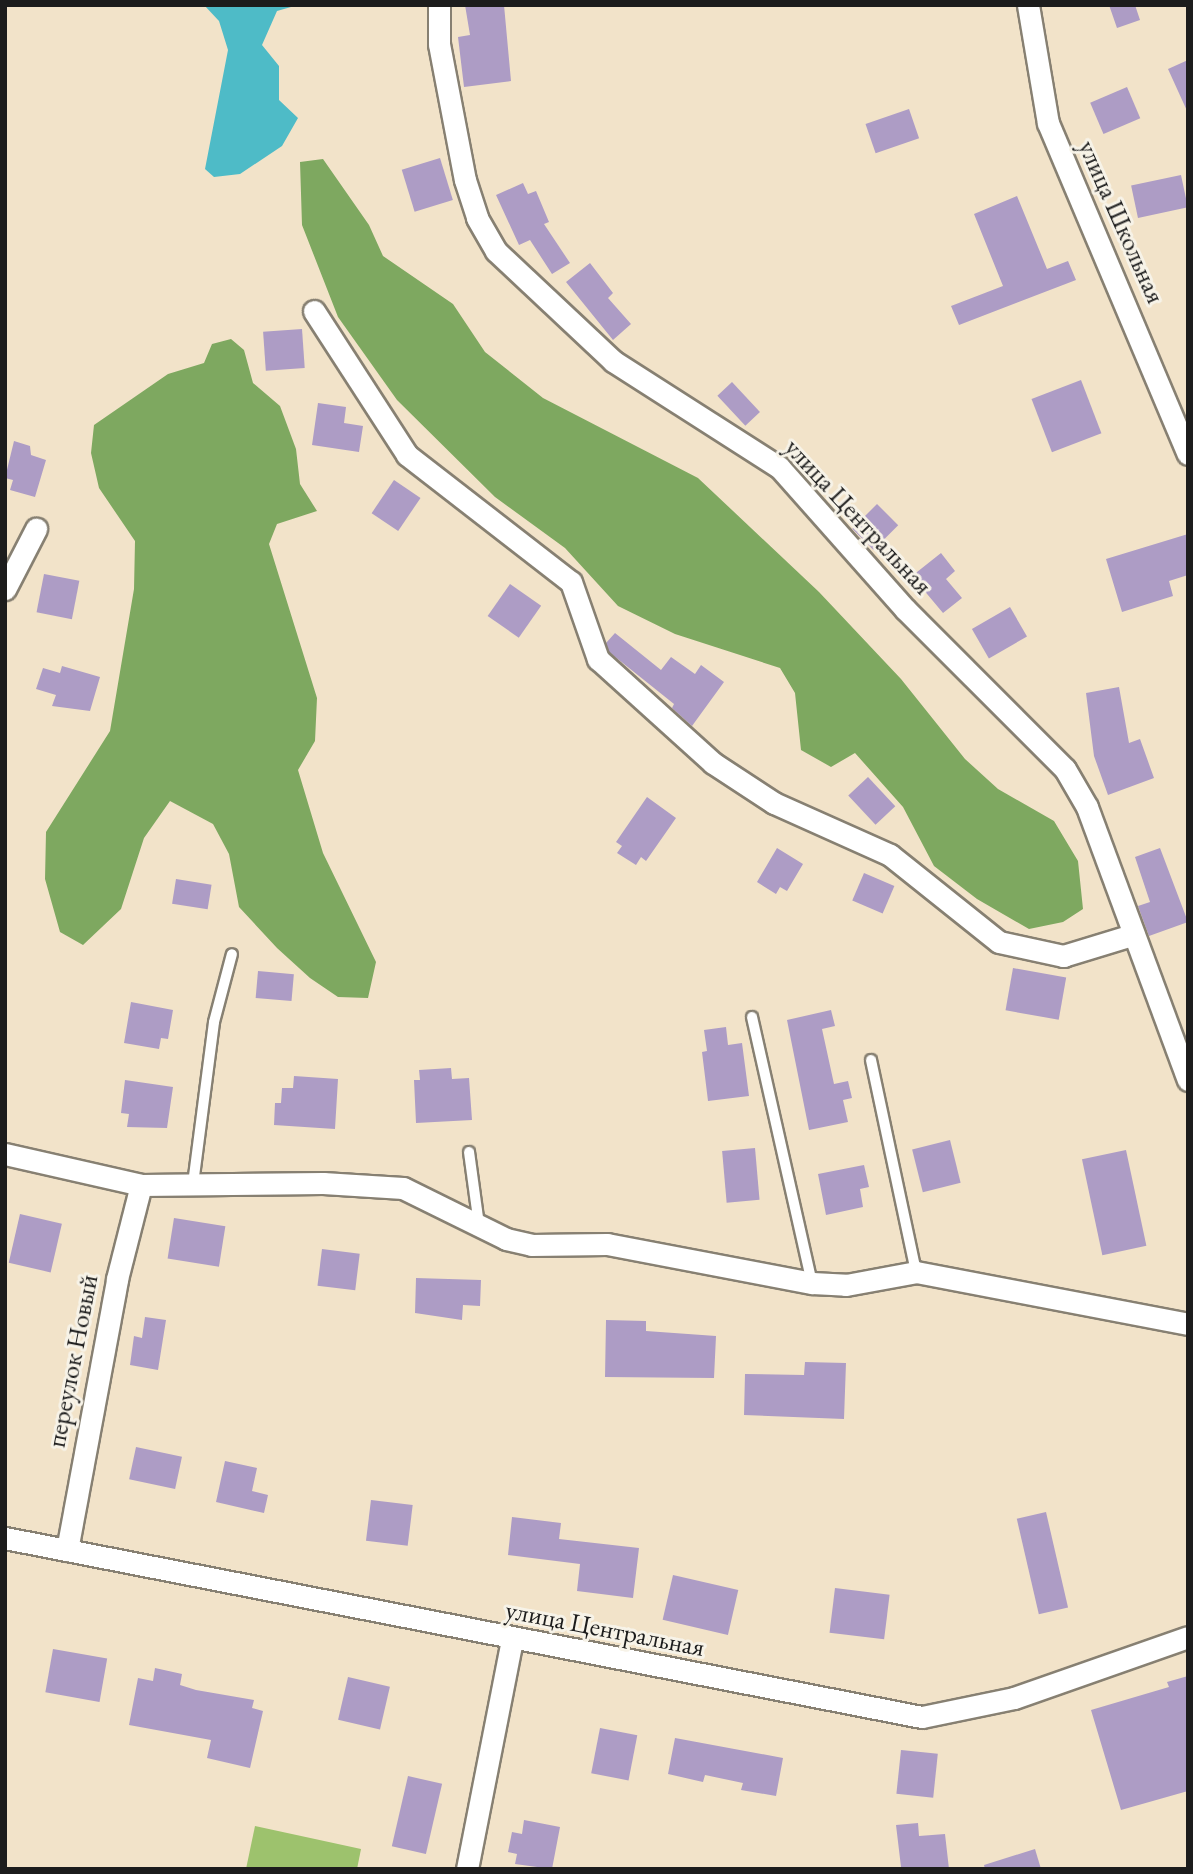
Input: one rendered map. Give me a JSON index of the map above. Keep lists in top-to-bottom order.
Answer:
{
  "streets": {
    "street": ["улица Школьная", "улица Центральная", "переулок Новый"]
  },
  "crossings": [
    ["улица Центральная", "переулок Новый"]
  ]
}
